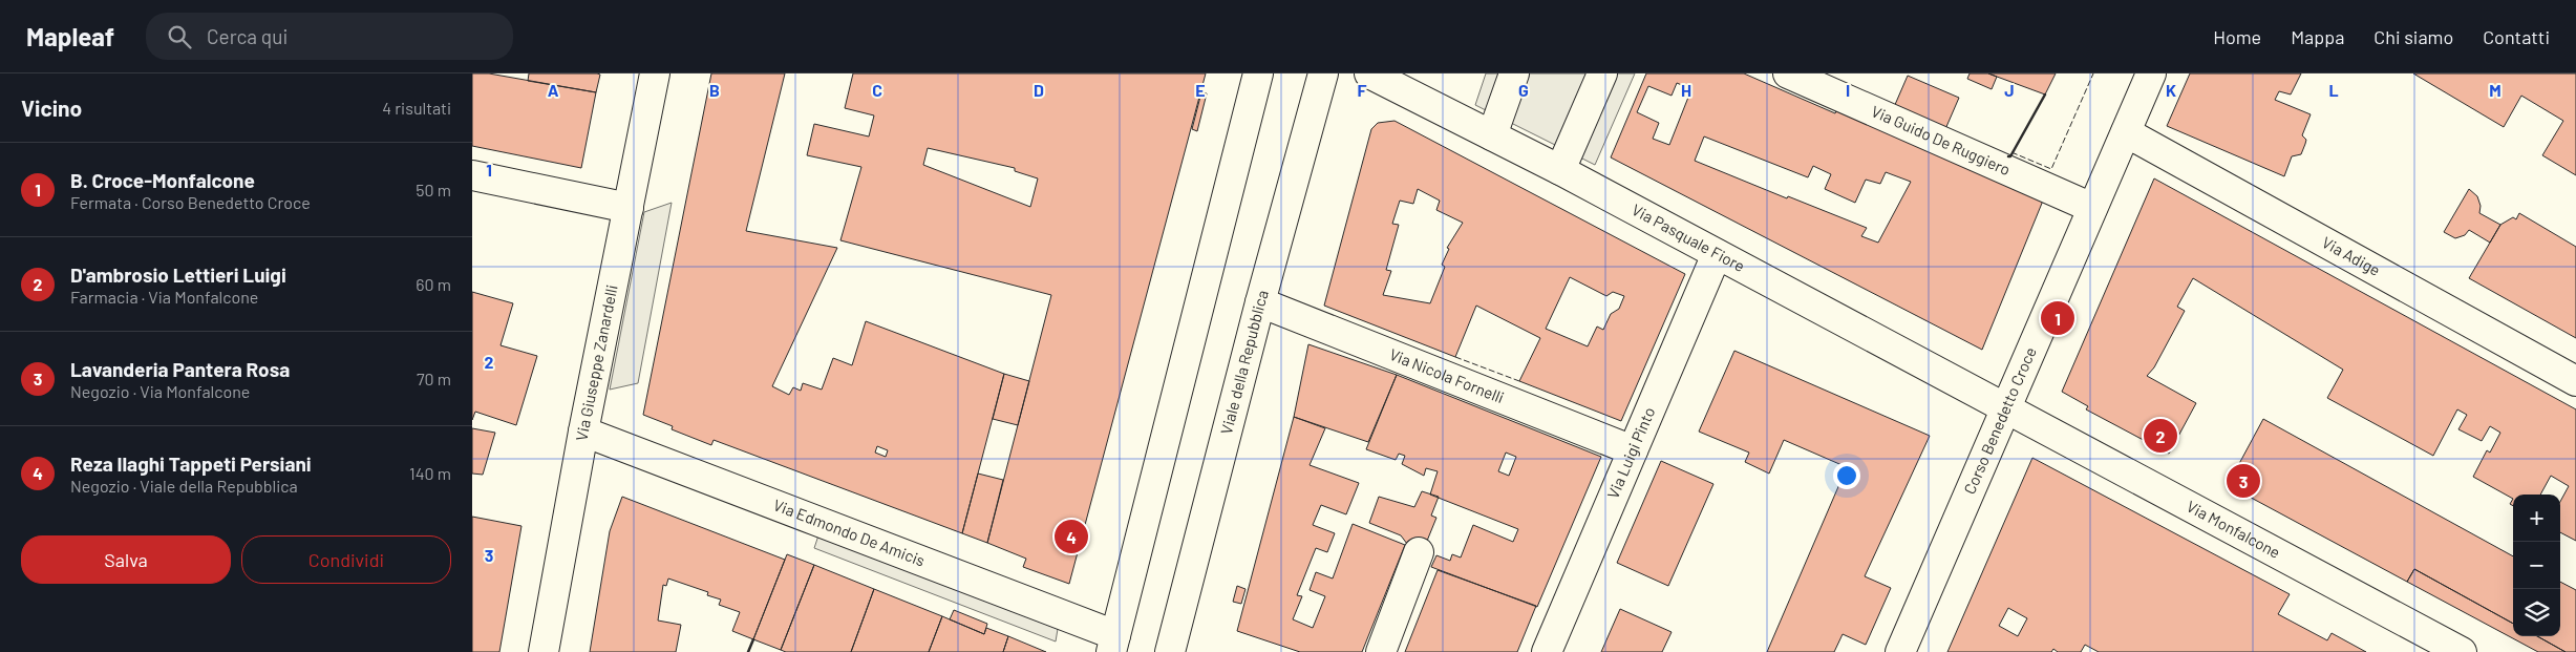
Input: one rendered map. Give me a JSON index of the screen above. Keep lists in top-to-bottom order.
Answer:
{
  "streets": {
    "street": [
      "Via Guido De Ruggiero",
      "Via Pasquale Fiore",
      "Via Adige",
      "Via Giuseppe Zanardelli",
      "Viale della Repubblica",
      "Via Nicola Fornelli",
      "Corso Benedetto Croce",
      "Via Luigi Pinto",
      "Via Monfalcone",
      "Via Edmondo De Amicis"
    ]
  },
  "crossings": [
    ["Via Guido De Ruggiero", "Corso Benedetto Croce"],
    ["Via Pasquale Fiore", "Corso Benedetto Croce"],
    ["Via Pasquale Fiore", "Via Luigi Pinto"],
    ["Via Pasquale Fiore", "Via Monfalcone"],
    ["Via Adige", "Corso Benedetto Croce"],
    ["Via Giuseppe Zanardelli", "Via Edmondo De Amicis"],
    ["Viale della Repubblica", "Via Nicola Fornelli"],
    ["Via Nicola Fornelli", "Via Luigi Pinto"],
    ["Corso Benedetto Croce", "Via Monfalcone"]
  ],
  "page": {
    "header": "Mapleaf",
    "search": "Cerca qui",
    "nav": [
      "Home",
      "Mappa",
      "Chi siamo",
      "Contatti"
    ],
    "heading": ["Vicino", "4 risultati"],
    "list": [
      {
        "mark": "1",
        "name": "B. Croce-Monfalcone",
        "note": "Fermata · Corso Benedetto Croce",
        "value": "50 m"
      },
      {
        "mark": "2",
        "name": "D'ambrosio Lettieri Luigi",
        "note": "Farmacia · Via Monfalcone",
        "value": "60 m"
      },
      {
        "mark": "3",
        "name": "Lavanderia Pantera Rosa",
        "note": "Negozio · Via Monfalcone",
        "value": "70 m"
      },
      {
        "mark": "4",
        "name": "Reza Ilaghi Tappeti Persiani",
        "note": "Negozio · Viale della Repubblica",
        "value": "140 m"
      }
    ],
    "pins": [
      "1",
      "2",
      "3",
      "4"
    ],
    "map_buttons": ["+", "−"],
    "buttons": ["Salva", "Condividi"]
  },
  "grid": {
    "columns": [
      "A",
      "B",
      "C",
      "D",
      "E",
      "F",
      "G",
      "H",
      "I",
      "J",
      "K",
      "L",
      "M"
    ],
    "rows": ["1", "2", "3"]
  }
}
